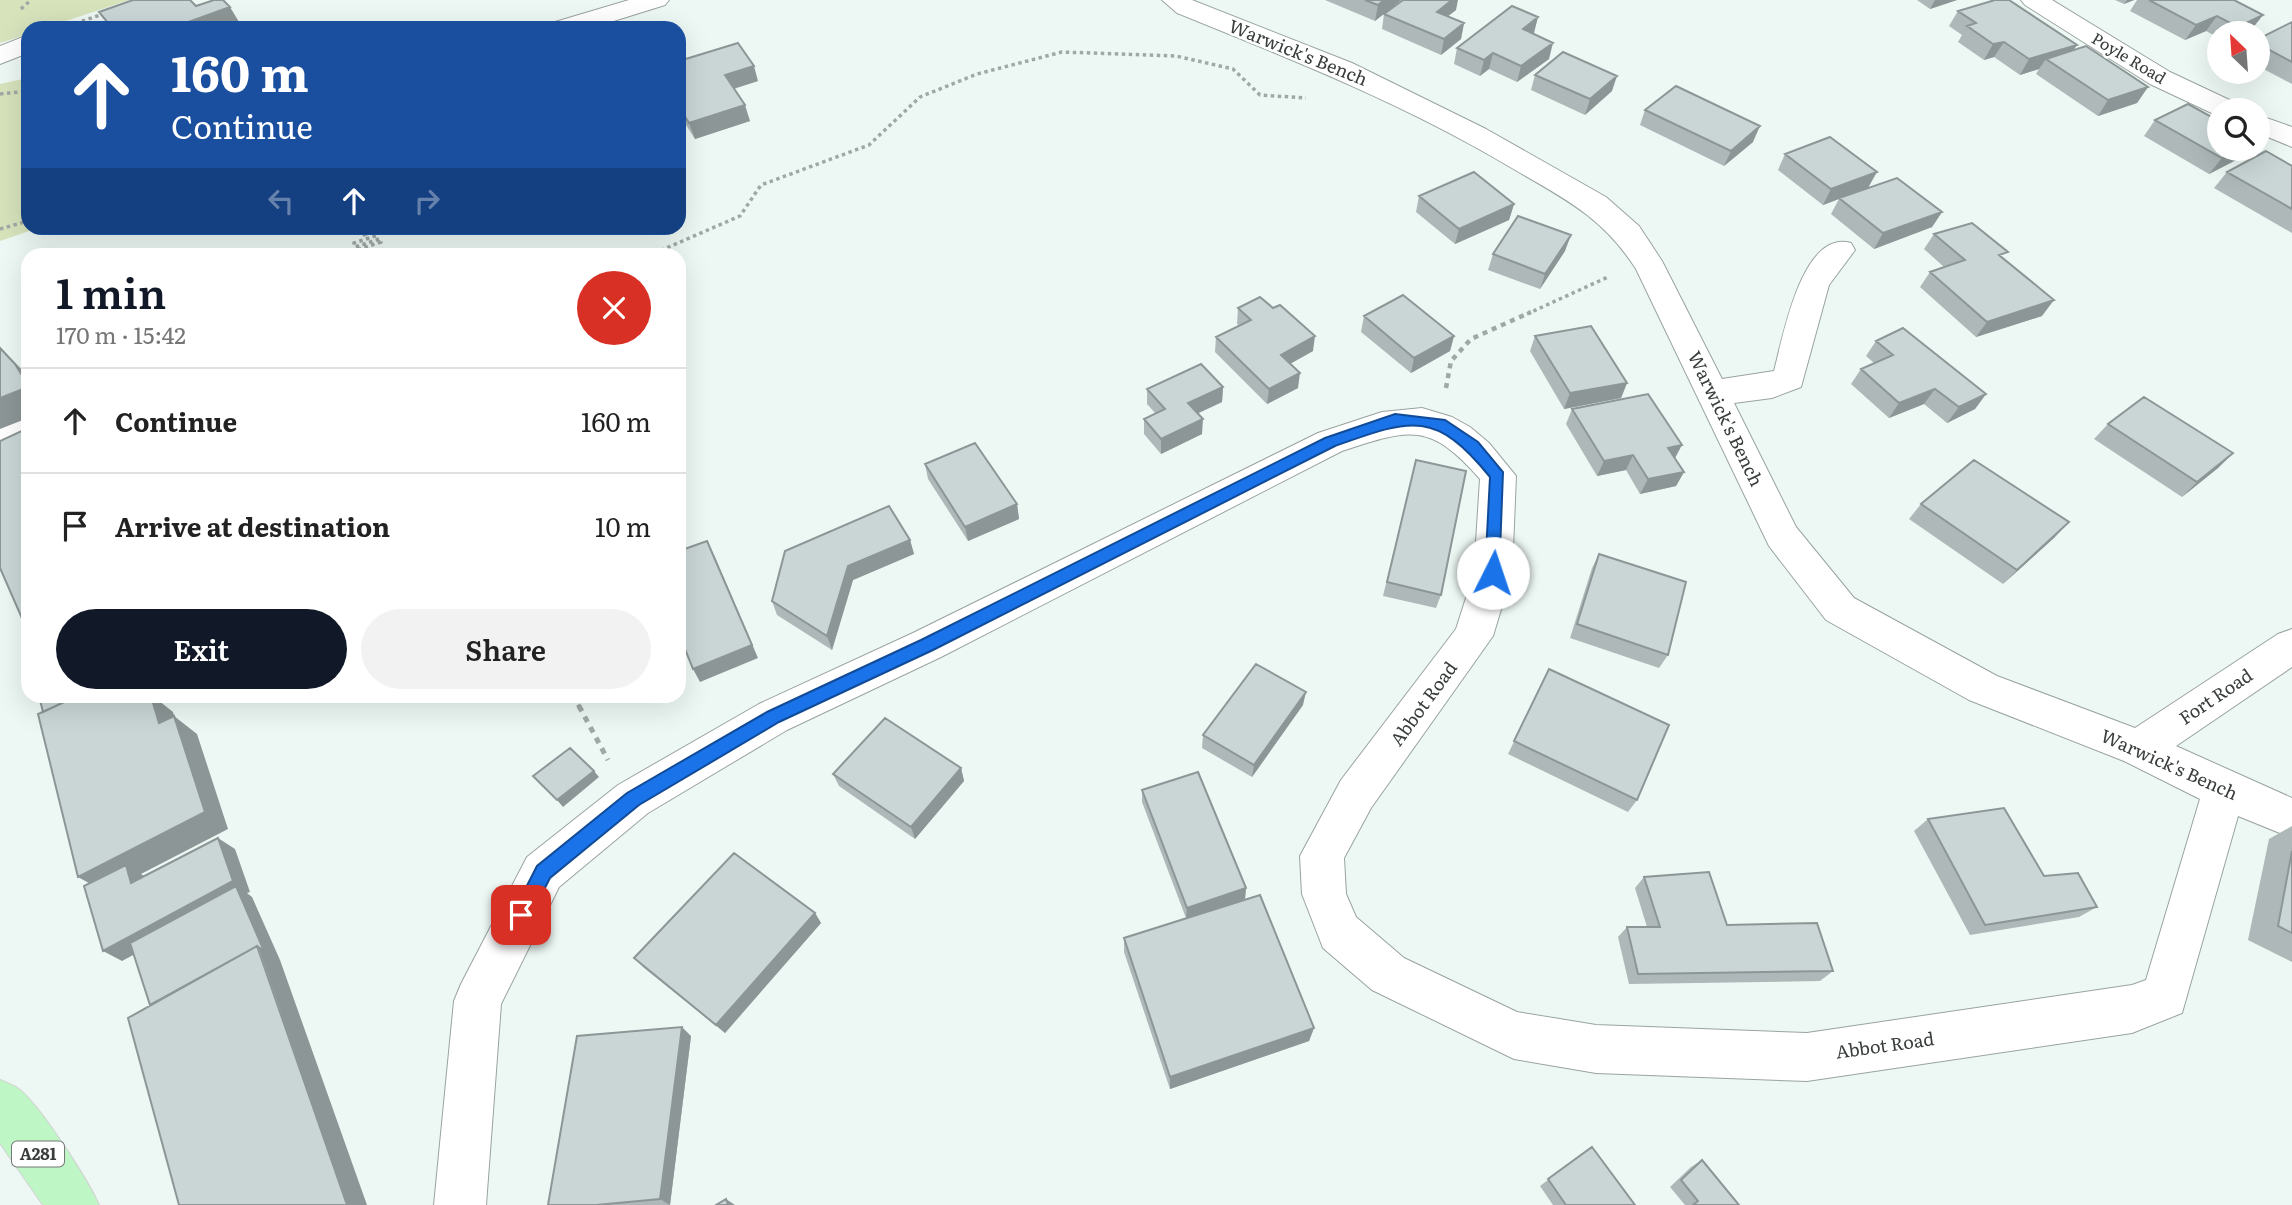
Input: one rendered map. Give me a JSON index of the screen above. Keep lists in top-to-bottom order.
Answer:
{
  "streets": {
    "main road": ["A281"],
    "street": [
      "Warwick's Bench",
      "Poyle Road",
      "Fort Road",
      "Abbot Road"
    ]
  },
  "crossings": [
    ["Warwick's Bench", "Fort Road"],
    ["Warwick's Bench", "Abbot Road"]
  ],
  "north": "top left",
  "page": {
    "turn": ["160 m", "Continue"],
    "heading": ["1 min", "170 m · 15:42"],
    "list": [
      {
        "name": "Continue",
        "value": "160 m"
      },
      {
        "name": "Arrive at destination",
        "value": "10 m"
      }
    ],
    "buttons": ["Exit", "Share"]
  }
}
